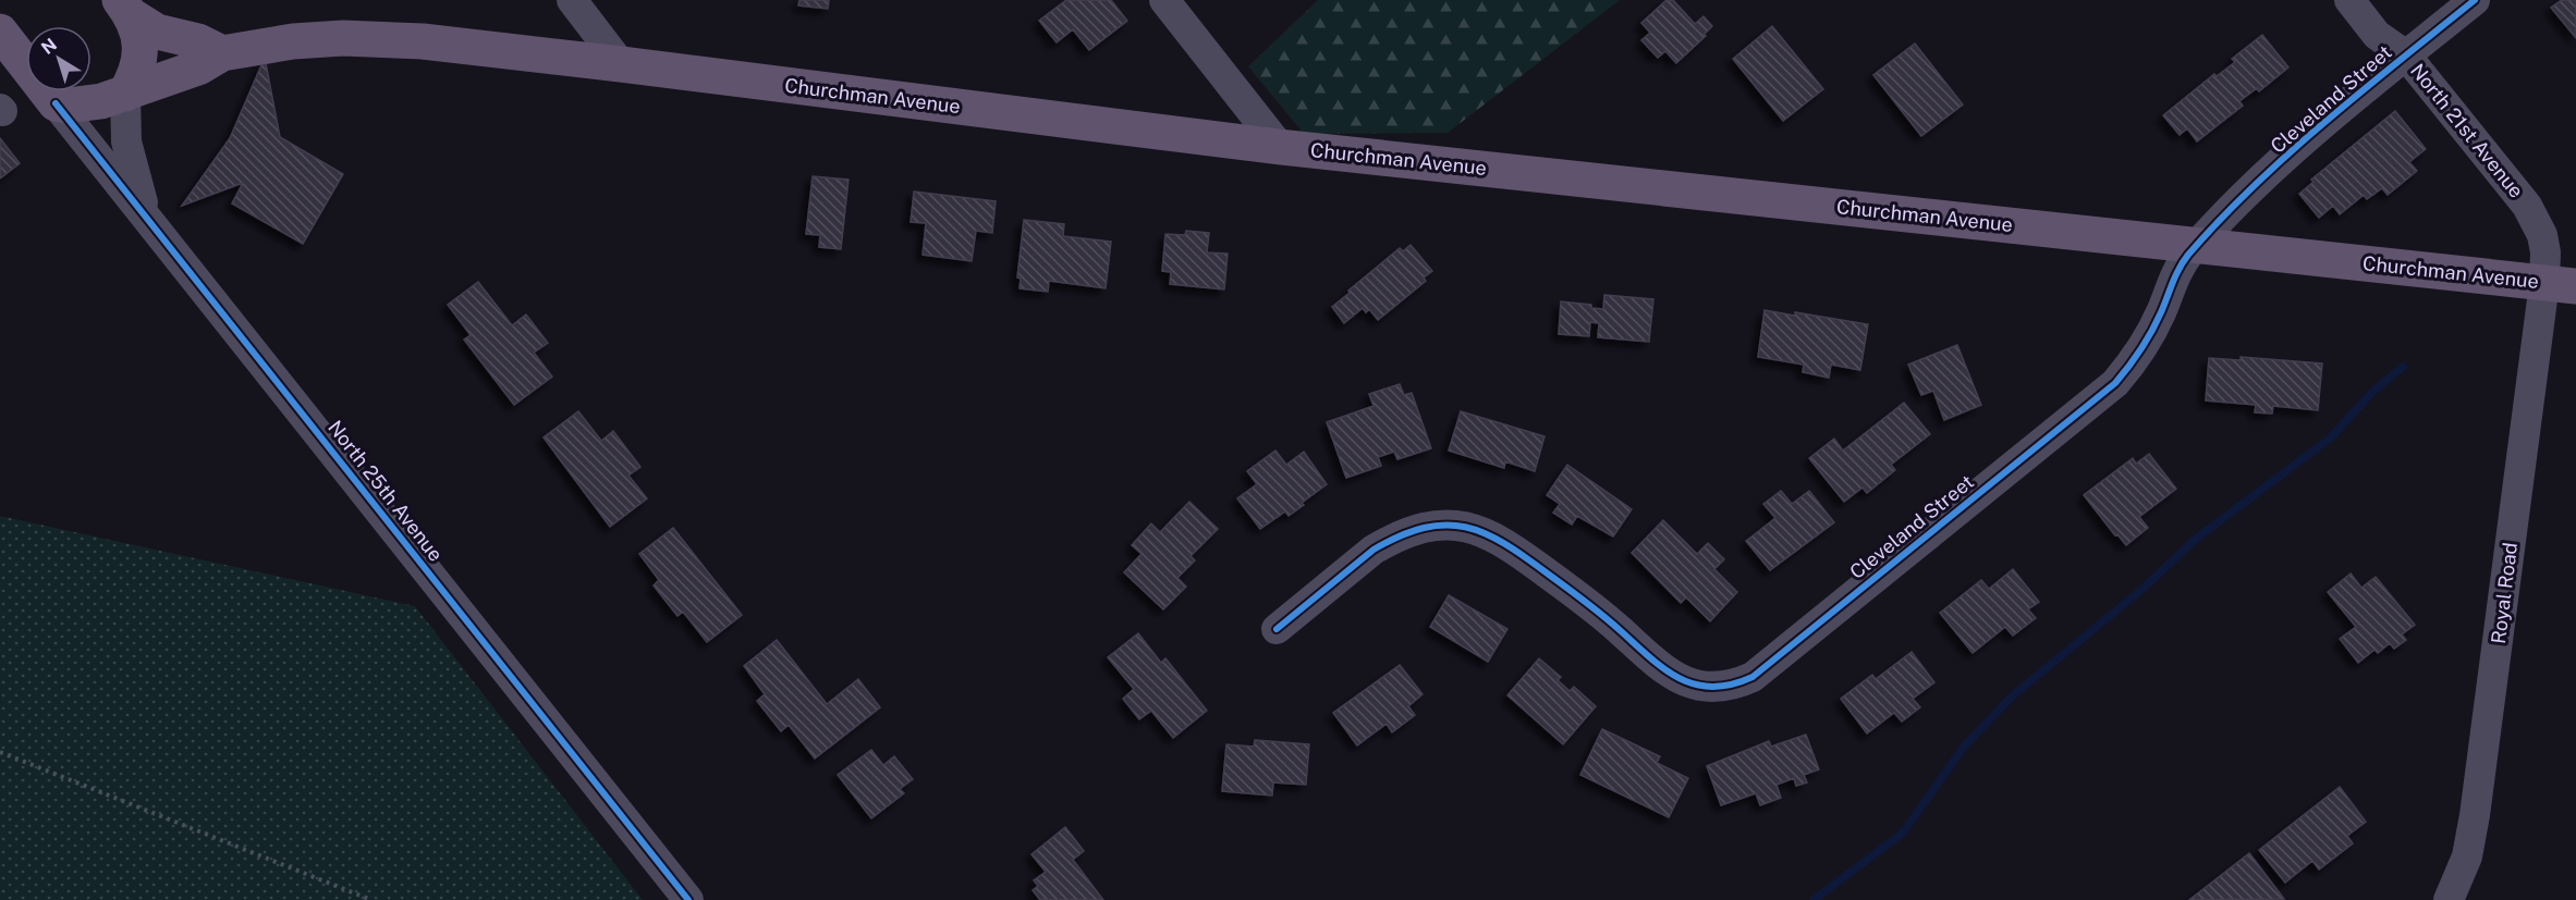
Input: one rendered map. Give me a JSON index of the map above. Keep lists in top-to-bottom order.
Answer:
{
  "streets": {
    "main road": ["Churchman Avenue"],
    "street": [
      "Cleveland Street",
      "North 21st Avenue",
      "North 25th Avenue",
      "Royal Road"
    ]
  },
  "crossings": [
    ["Churchman Avenue", "Cleveland Street"],
    ["Churchman Avenue", "North 21st Avenue"],
    ["Churchman Avenue", "North 25th Avenue"],
    ["Churchman Avenue", "Royal Road"],
    ["Cleveland Street", "North 21st Avenue"],
    ["North 21st Avenue", "Royal Road"]
  ],
  "north": "top left"
}
